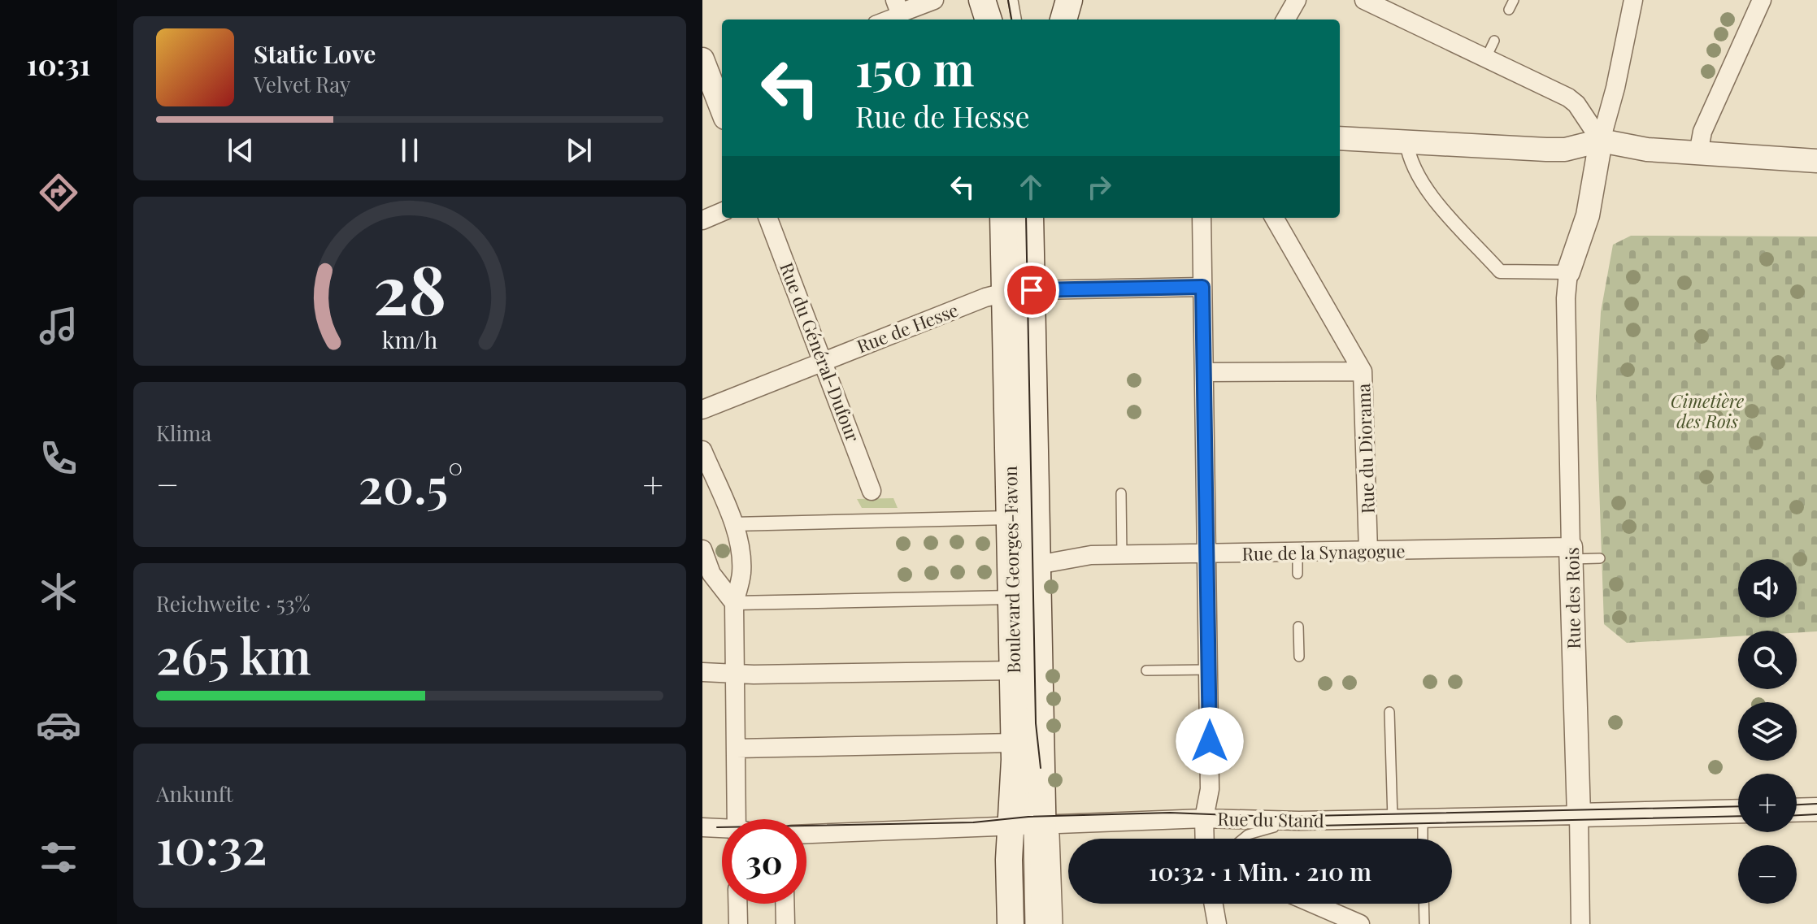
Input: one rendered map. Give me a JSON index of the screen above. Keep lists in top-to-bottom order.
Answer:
{
  "streets": {
    "main road": ["Boulevard Georges-Favon"],
    "street": [
      "Rue de Hesse",
      "Rue du Général-Dufour",
      "Rue du Diorama",
      "Rue de la Synagogue",
      "Rue des Rois",
      "Rue du Stand"
    ]
  },
  "crossings": [
    ["Rue de Hesse", "Rue du Général-Dufour"],
    ["Rue de Hesse", "Boulevard Georges-Favon"],
    ["Rue du Diorama", "Rue de la Synagogue"],
    ["Rue de la Synagogue", "Boulevard Georges-Favon"],
    ["Rue de la Synagogue", "Rue des Rois"],
    ["Boulevard Georges-Favon", "Rue du Stand"],
    ["Rue des Rois", "Rue du Stand"]
  ],
  "parks": ["Cimetière des Rois"],
  "page": {
    "tabs": "10:31",
    "turn": ["150 m", "Rue de Hesse"],
    "song": ["Static Love", "Velvet Ray"],
    "tile": [
      "Klima",
      ["Reichweite · 53%", "265 km"],
      ["Ankunft", "10:32"]
    ],
    "heat": ["−", "20.5°", "+"],
    "map_buttons": ["+", "−"],
    "limit": "30",
    "trip": "10:32 · 1 Min. · 210 m",
    "gauge": ["28", "km/h"]
  }
}
